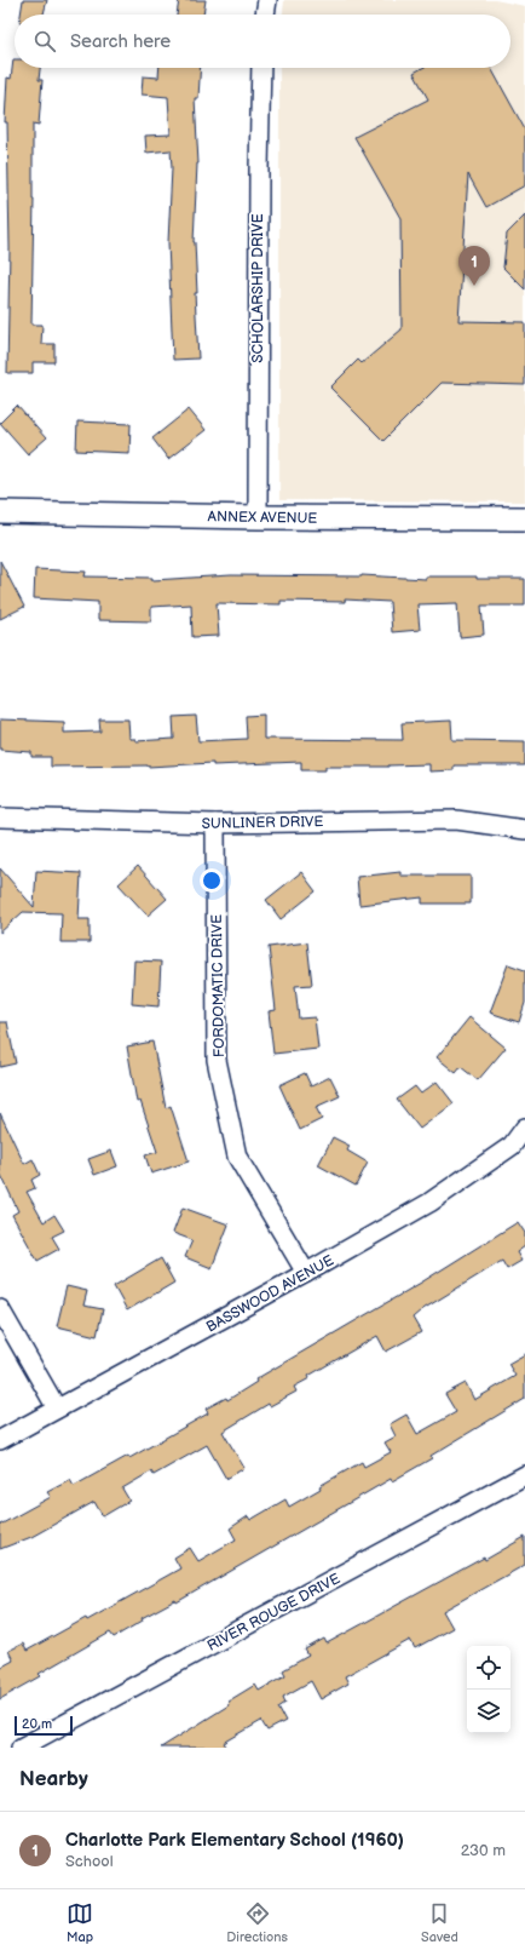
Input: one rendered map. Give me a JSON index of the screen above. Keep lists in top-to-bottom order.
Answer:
{
  "streets": {
    "street": [
      "SCHOLARSHIP DRIVE",
      "ANNEX AVENUE",
      "SUNLINER DRIVE",
      "FORDOMATIC DRIVE",
      "BASSWOOD AVENUE",
      "RIVER ROUGE DRIVE"
    ]
  },
  "crossings": [
    ["SCHOLARSHIP DRIVE", "ANNEX AVENUE"],
    ["SUNLINER DRIVE", "FORDOMATIC DRIVE"],
    ["FORDOMATIC DRIVE", "BASSWOOD AVENUE"]
  ],
  "scale_bar": "20 m",
  "page": {
    "search": "Search here",
    "pins": "1",
    "scale": "20 m",
    "heading": "Nearby",
    "list": [
      {
        "mark": "1",
        "name": "Charlotte Park Elementary School (1960)",
        "note": "School",
        "value": "230 m"
      }
    ],
    "nav": ["Map", "Directions", "Saved"]
  }
}
